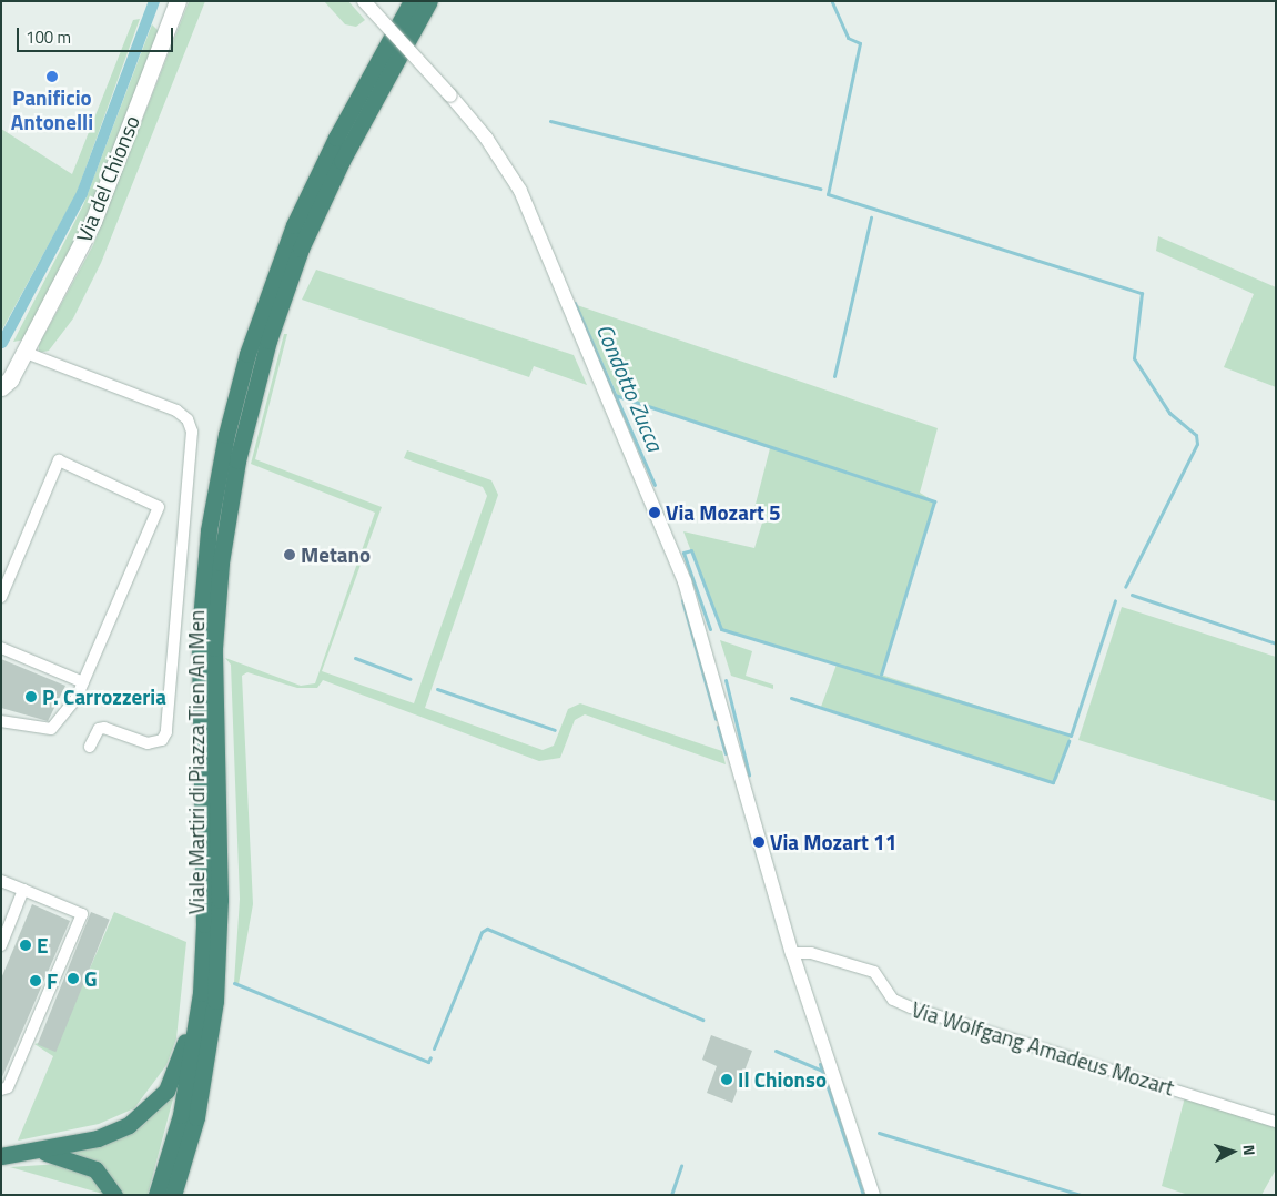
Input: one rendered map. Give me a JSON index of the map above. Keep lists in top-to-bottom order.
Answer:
{
  "streets": {
    "highway": ["Viale Martiri di Piazza Tien An Men"],
    "main road": ["Via del Chionso"],
    "street": ["Via Wolfgang Amadeus Mozart"]
  },
  "water": ["Condotto Zucca"],
  "places": [
    "Panificio Antonelli",
    "Via Mozart 5",
    "Metano",
    "P. Carrozzeria",
    "Via Mozart 11",
    "E",
    "G",
    "F",
    "Il Chionso"
  ],
  "scale_bar": "100 m",
  "north": "right"
}
